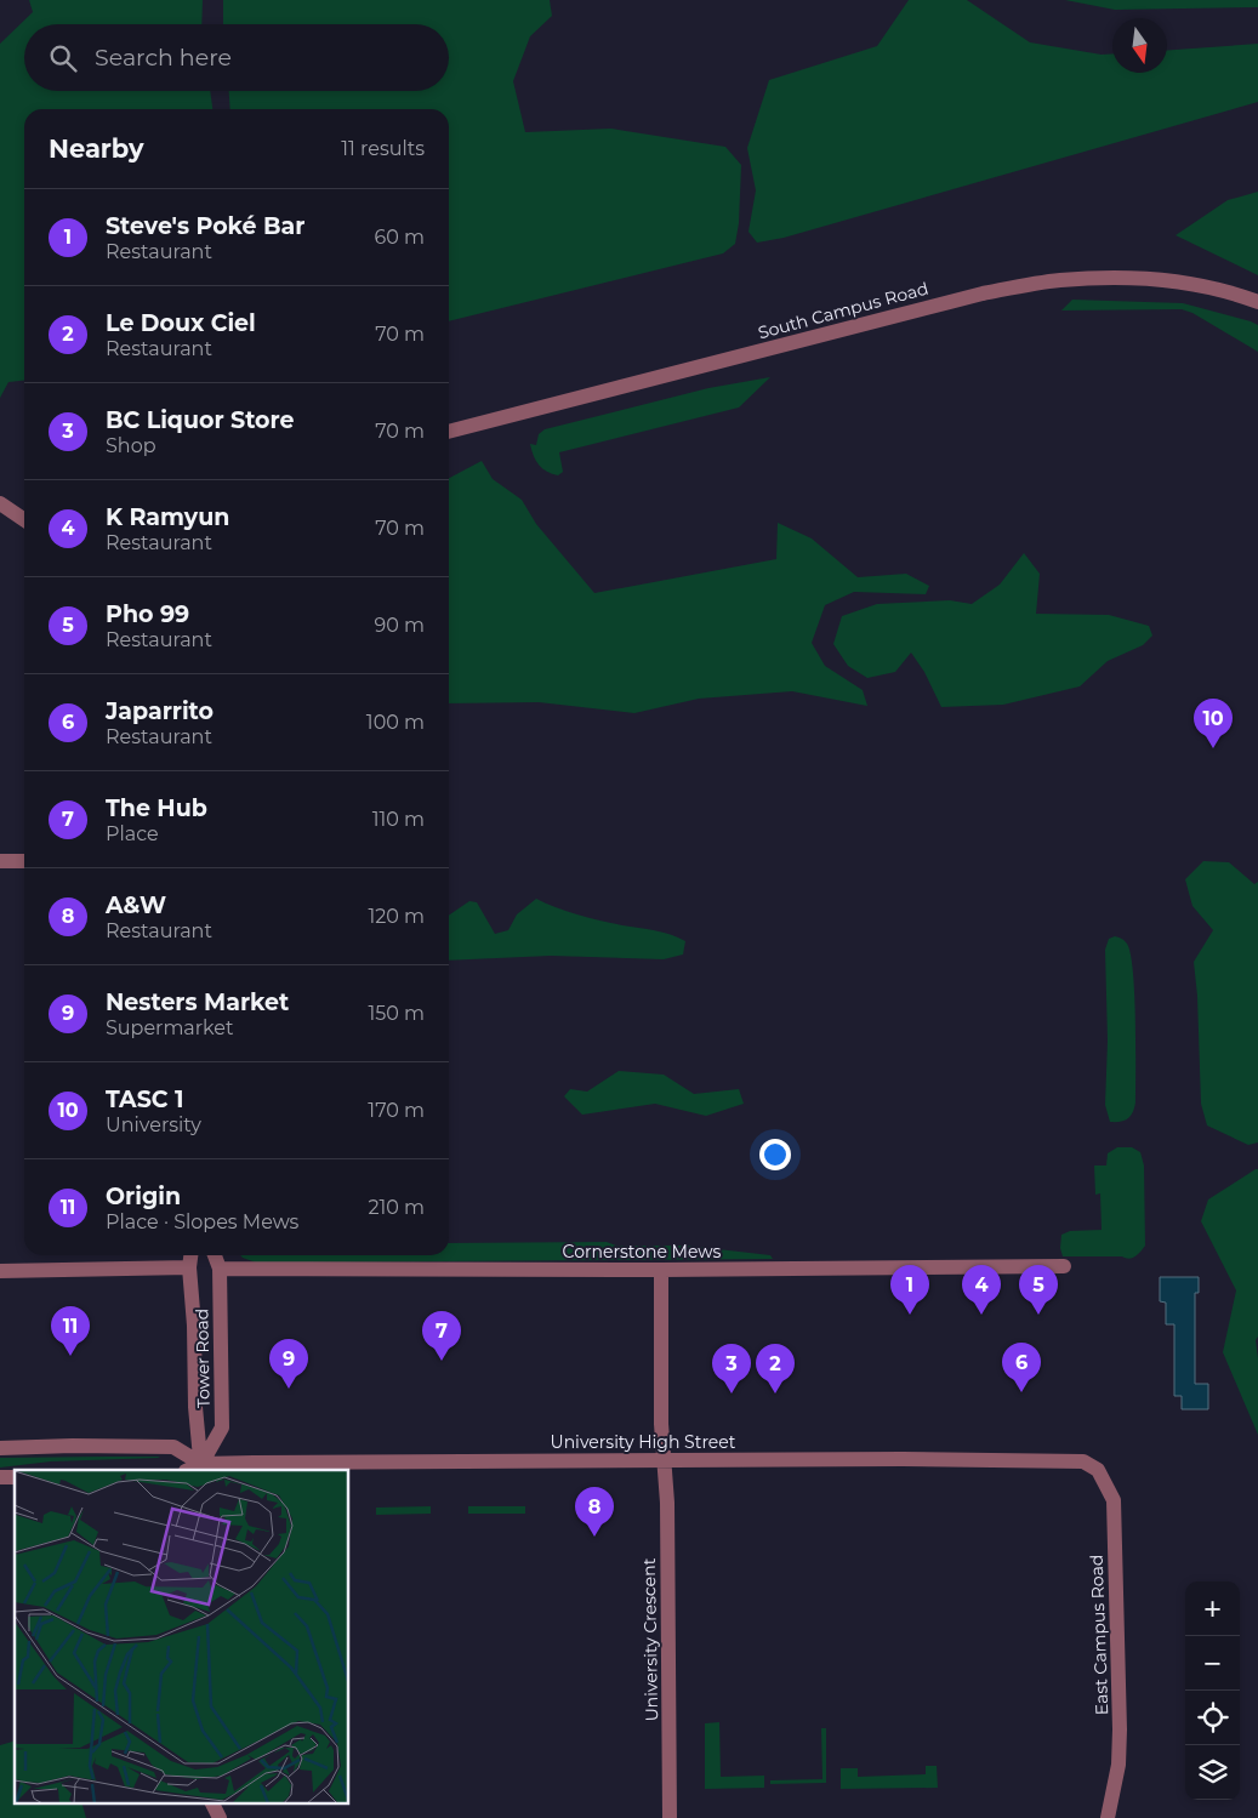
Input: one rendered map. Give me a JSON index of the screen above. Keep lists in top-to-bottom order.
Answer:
{
  "streets": {
    "street": [
      "South Campus Road",
      "Cornerstone Mews",
      "Tower Road",
      "University High Street",
      "East Campus Road",
      "University Crescent"
    ]
  },
  "crossings": [
    ["Cornerstone Mews", "Tower Road"],
    ["Cornerstone Mews", "University Crescent"],
    ["Tower Road", "University High Street"],
    ["University High Street", "East Campus Road"],
    ["University High Street", "University Crescent"]
  ],
  "north": "bottom",
  "page": {
    "search": "Search here",
    "heading": ["Nearby", "11 results"],
    "list": [
      {
        "mark": "1",
        "name": "Steve's Poké Bar",
        "note": "Restaurant",
        "value": "60 m"
      },
      {
        "mark": "2",
        "name": "Le Doux Ciel",
        "note": "Restaurant",
        "value": "70 m"
      },
      {
        "mark": "3",
        "name": "BC Liquor Store",
        "note": "Shop",
        "value": "70 m"
      },
      {
        "mark": "4",
        "name": "K Ramyun",
        "note": "Restaurant",
        "value": "70 m"
      },
      {
        "mark": "5",
        "name": "Pho 99",
        "note": "Restaurant",
        "value": "90 m"
      },
      {
        "mark": "6",
        "name": "Japarrito",
        "note": "Restaurant",
        "value": "100 m"
      },
      {
        "mark": "7",
        "name": "The Hub",
        "note": "Place",
        "value": "110 m"
      },
      {
        "mark": "8",
        "name": "A&W",
        "note": "Restaurant",
        "value": "120 m"
      },
      {
        "mark": "9",
        "name": "Nesters Market",
        "note": "Supermarket",
        "value": "150 m"
      },
      {
        "mark": "10",
        "name": "TASC 1",
        "note": "University",
        "value": "170 m"
      },
      {
        "mark": "11",
        "name": "Origin",
        "note": "Place · Slopes Mews",
        "value": "210 m"
      }
    ],
    "pins": [
      "10",
      "1",
      "4",
      "5",
      "11",
      "7",
      "9",
      "6",
      "2",
      "3",
      "8"
    ],
    "map_buttons": ["+", "−"]
  }
}
